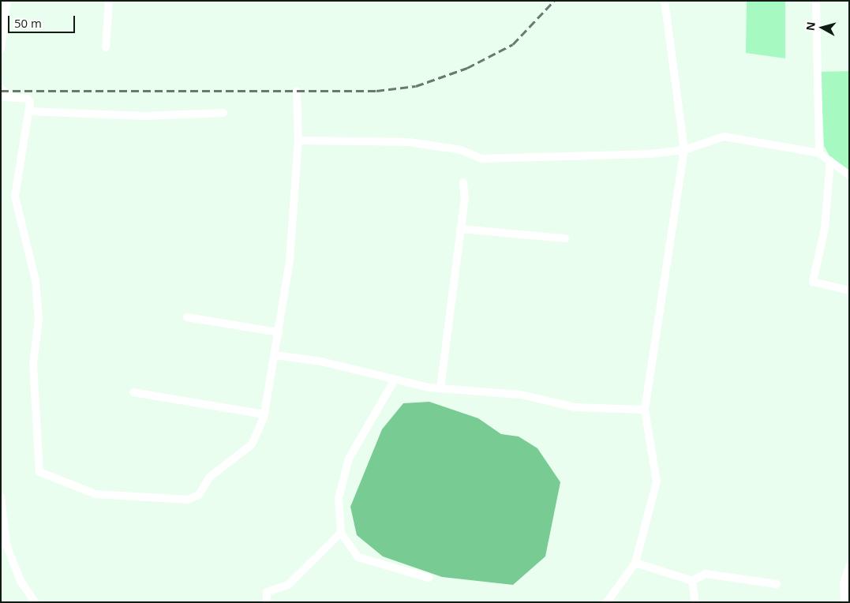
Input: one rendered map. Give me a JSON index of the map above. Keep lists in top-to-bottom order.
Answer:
{
  "scale_bar": "50 m",
  "north": "left"
}
